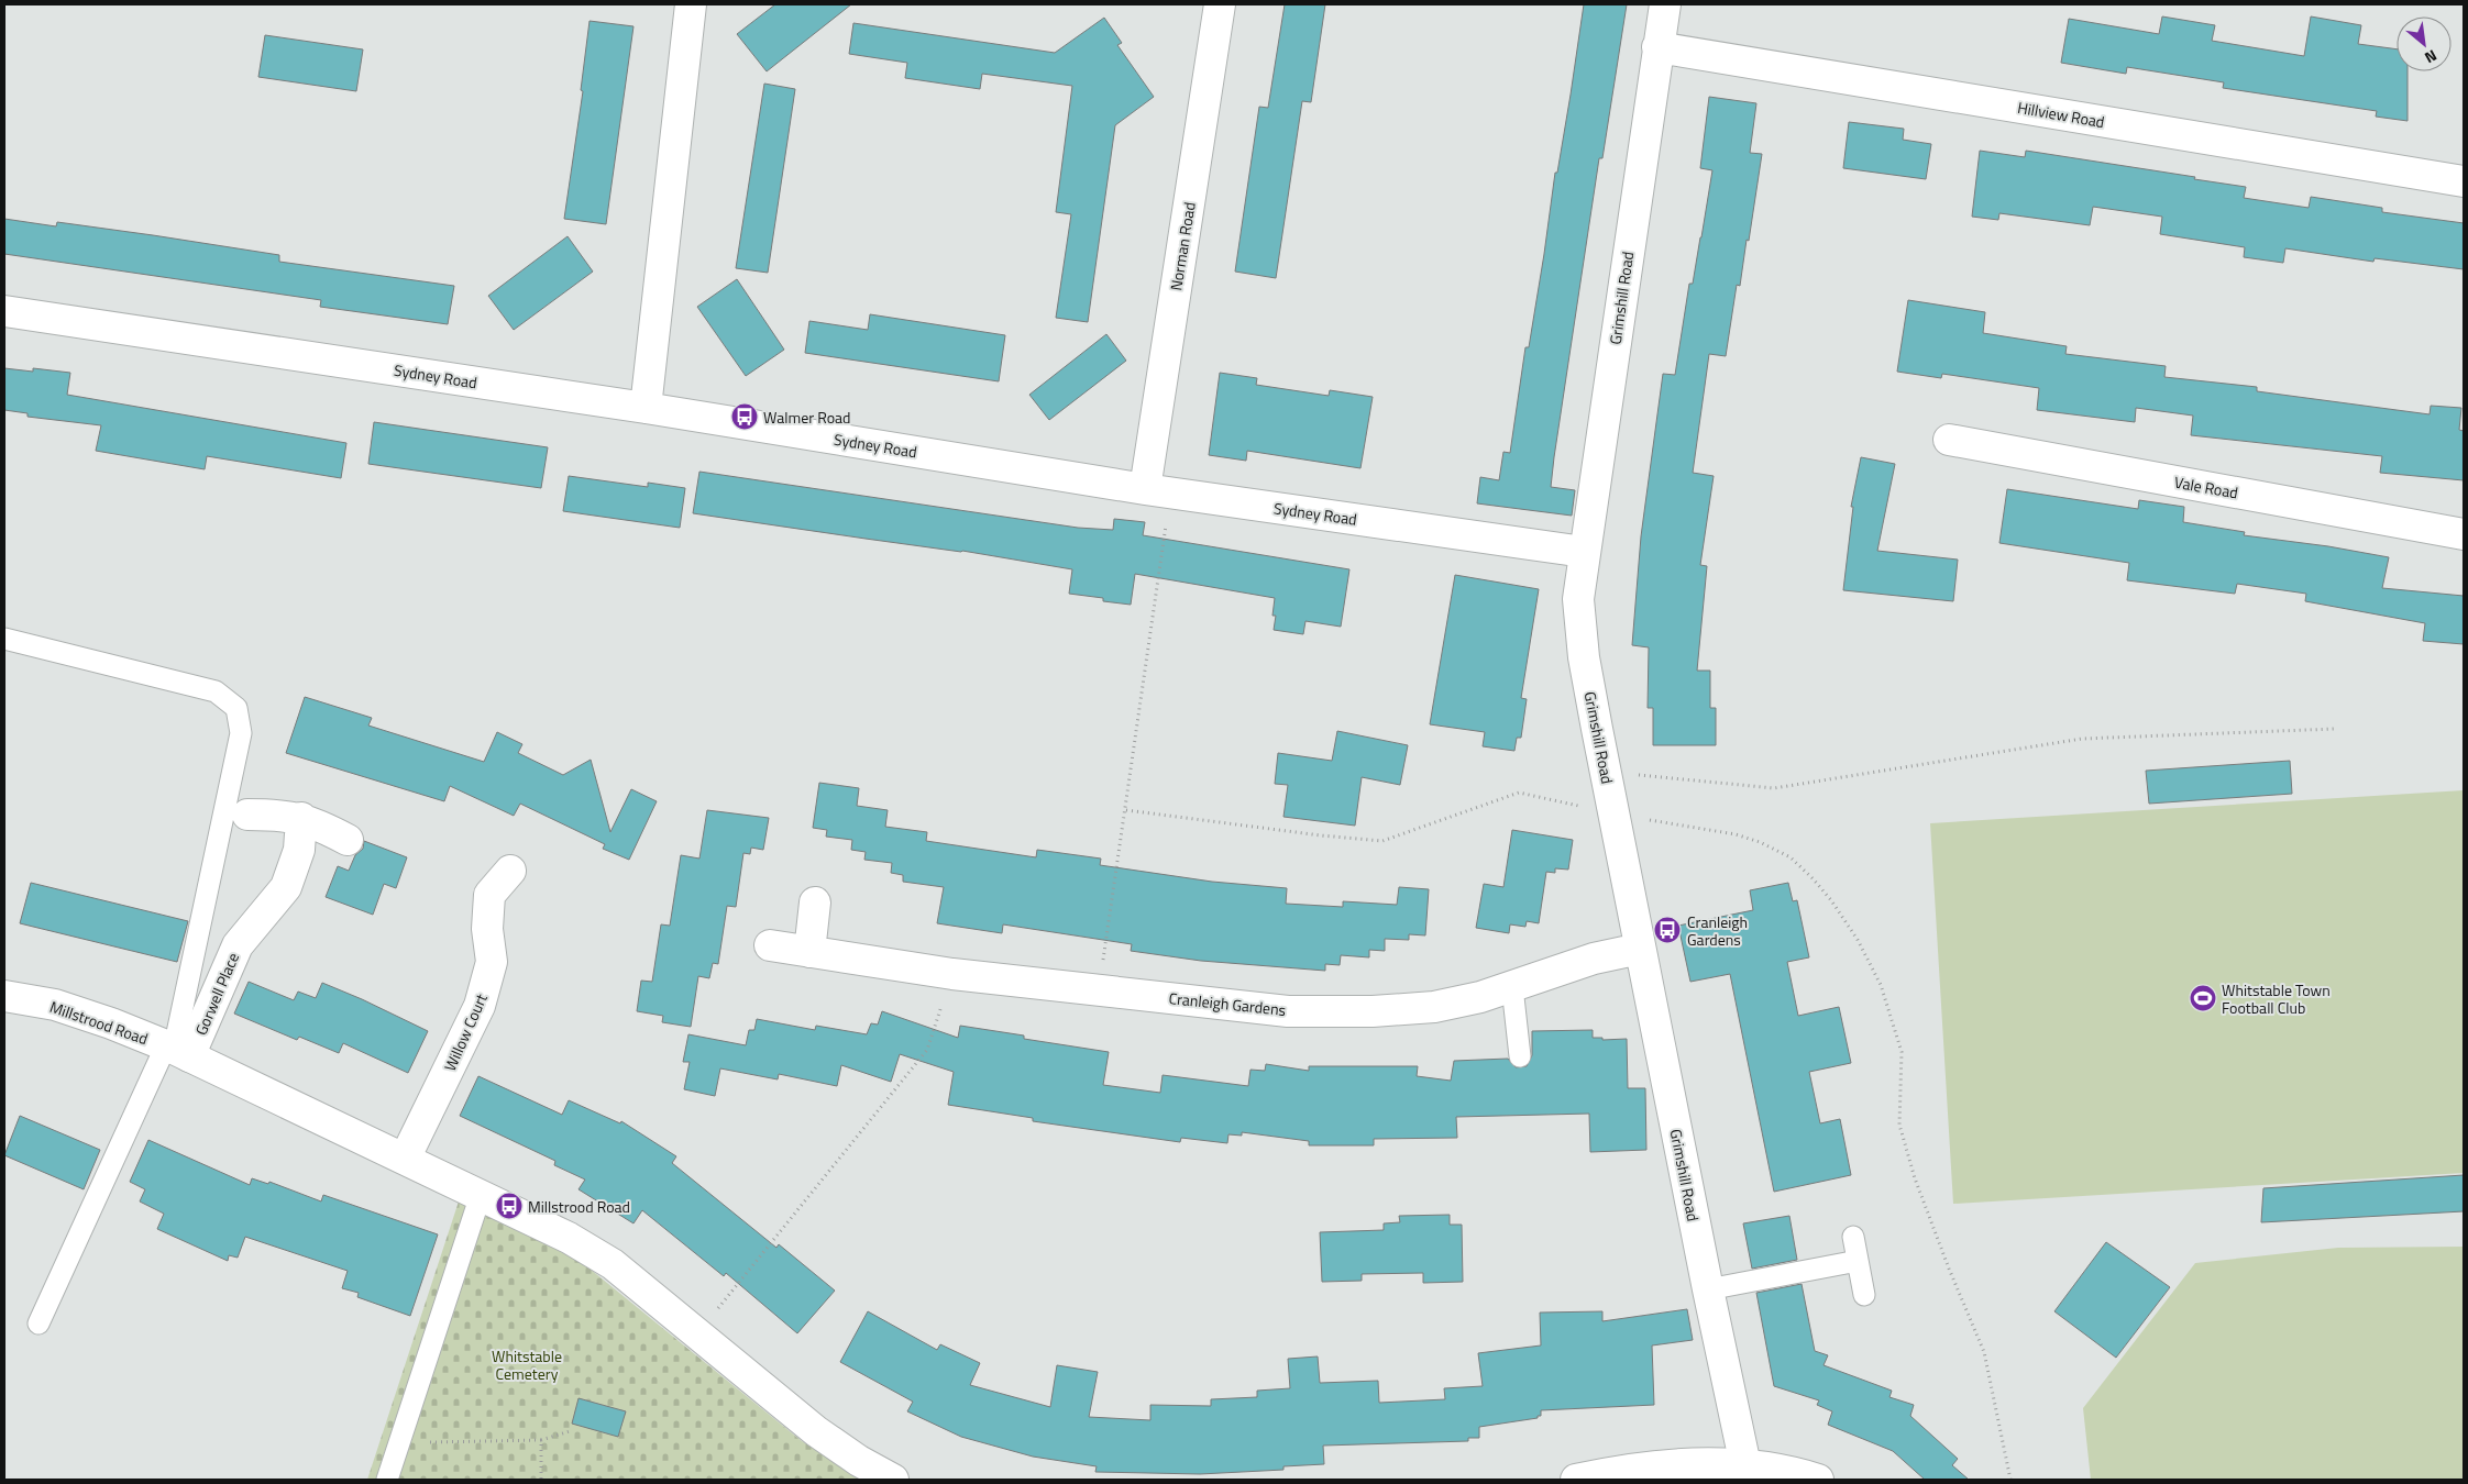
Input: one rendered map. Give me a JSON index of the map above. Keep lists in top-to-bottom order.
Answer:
{
  "streets": {
    "street": [
      "Hillview Road",
      "Norman Road",
      "Grimshill Road",
      "Sydney Road",
      "Vale Road",
      "Gorwell Place",
      "Cranleigh Gardens",
      "Millstrood Road",
      "Willow Court"
    ]
  },
  "crossings": [
    ["Hillview Road", "Grimshill Road"],
    ["Norman Road", "Sydney Road"],
    ["Grimshill Road", "Sydney Road"],
    ["Grimshill Road", "Cranleigh Gardens"],
    ["Gorwell Place", "Millstrood Road"],
    ["Millstrood Road", "Willow Court"]
  ],
  "parks": ["Whitstable Cemetery"],
  "places": {
    "bus stop": ["Walmer Road", "Cranleigh Gardens", "Millstrood Road"],
    "sports": ["Whitstable Town Football Club"]
  },
  "north": "bottom right"
}
